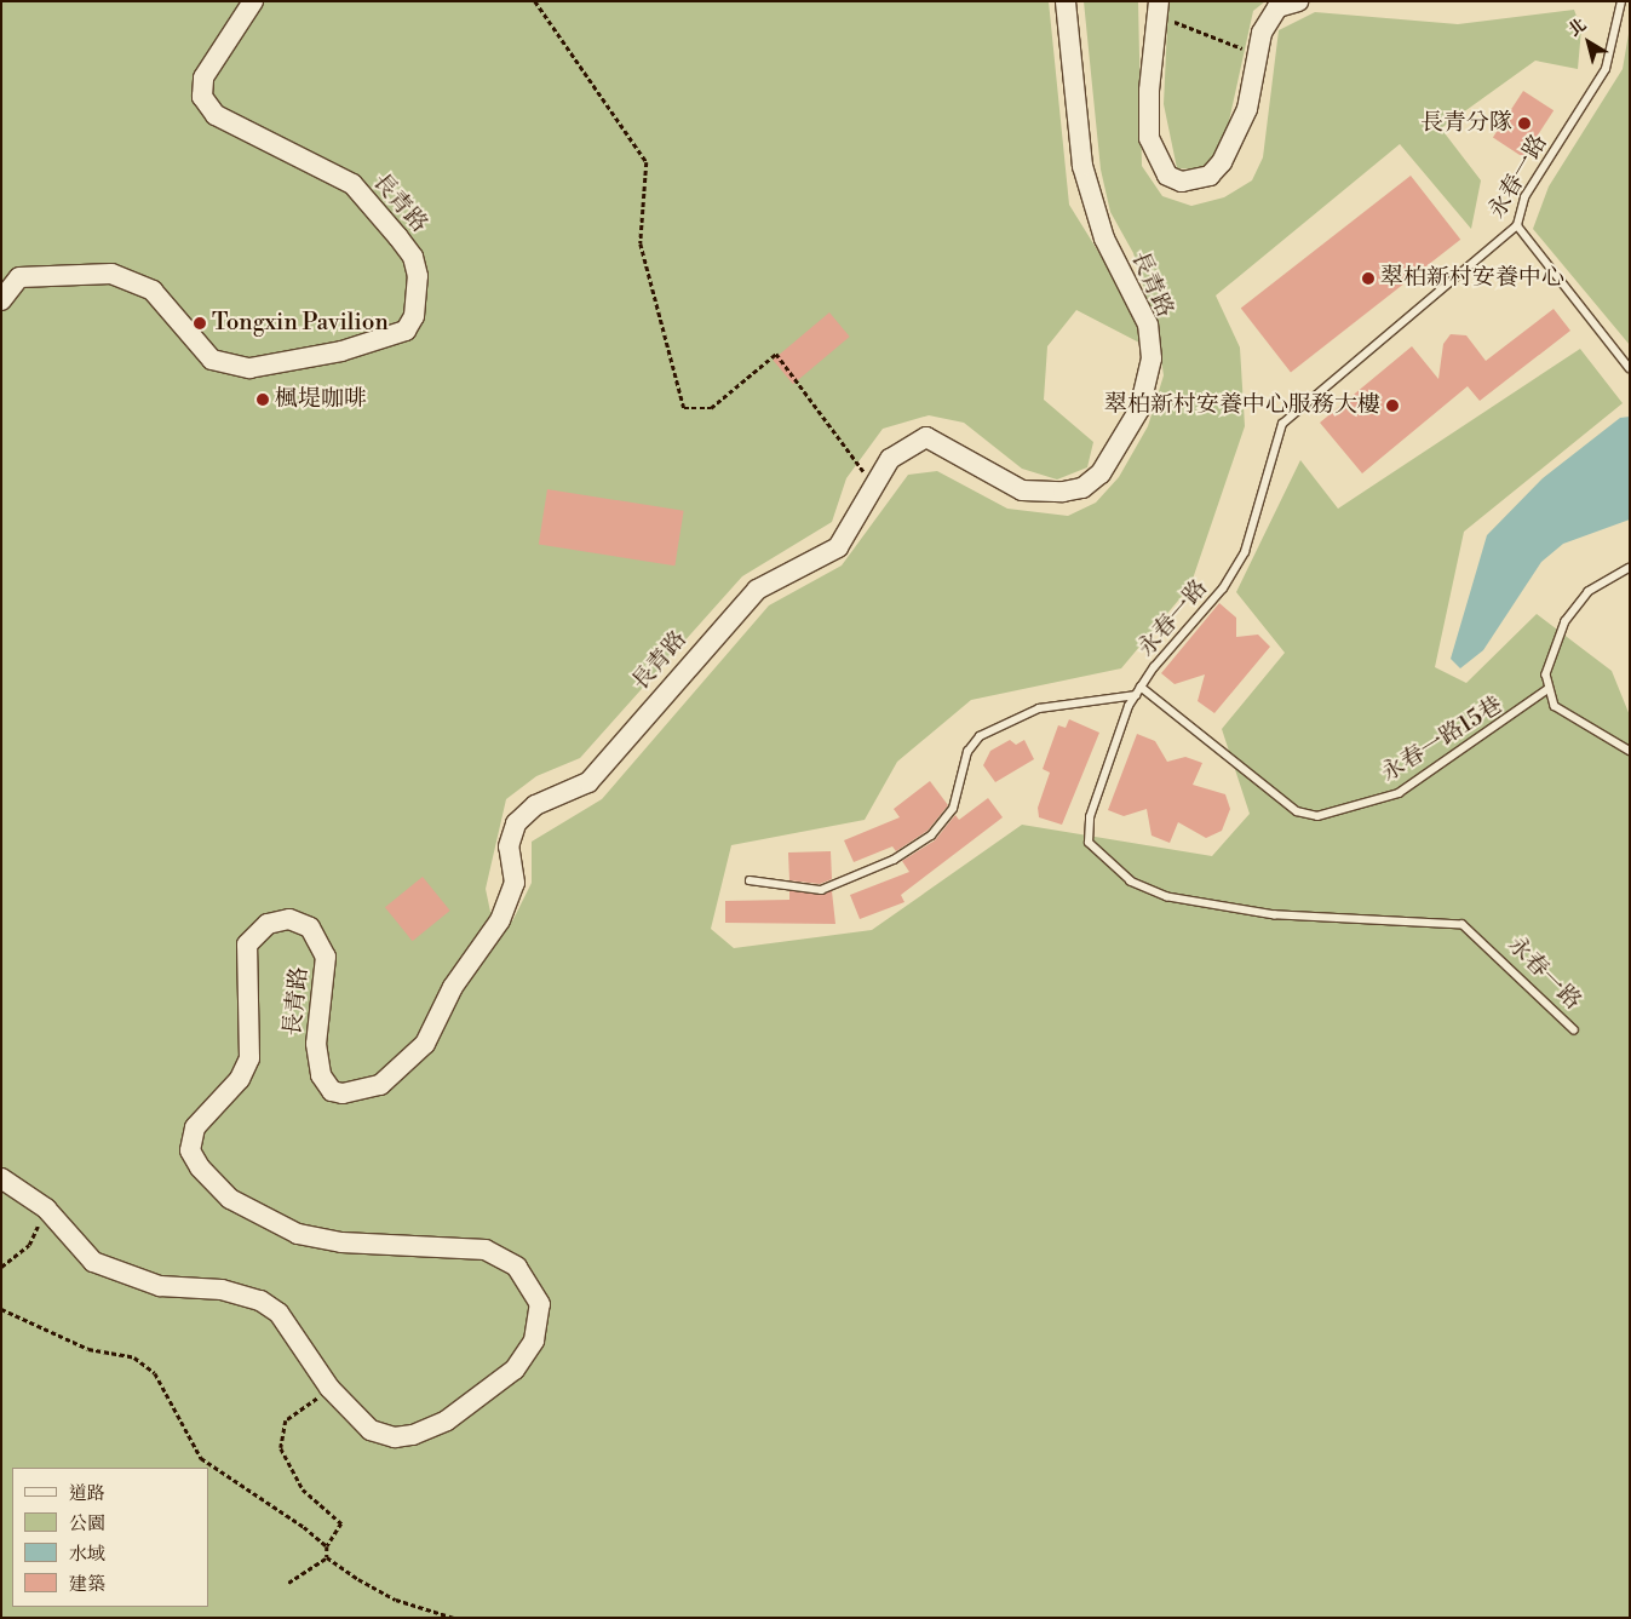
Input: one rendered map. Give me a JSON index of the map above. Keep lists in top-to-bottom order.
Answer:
{
  "streets": {
    "street": ["長青路"],
    "lane": ["永春一路", "永春一路15巷"]
  },
  "crossings": [
    ["永春一路", "永春一路15巷"]
  ],
  "places": [
    "長青分隊",
    "翠柏新村安養中心",
    "Tongxin Pavilion",
    "楓堤咖啡",
    "翠柏新村安養中心服務大樓"
  ],
  "legend": [
    "道路",
    "公園",
    "水域",
    "建築"
  ],
  "north": "top left"
}
